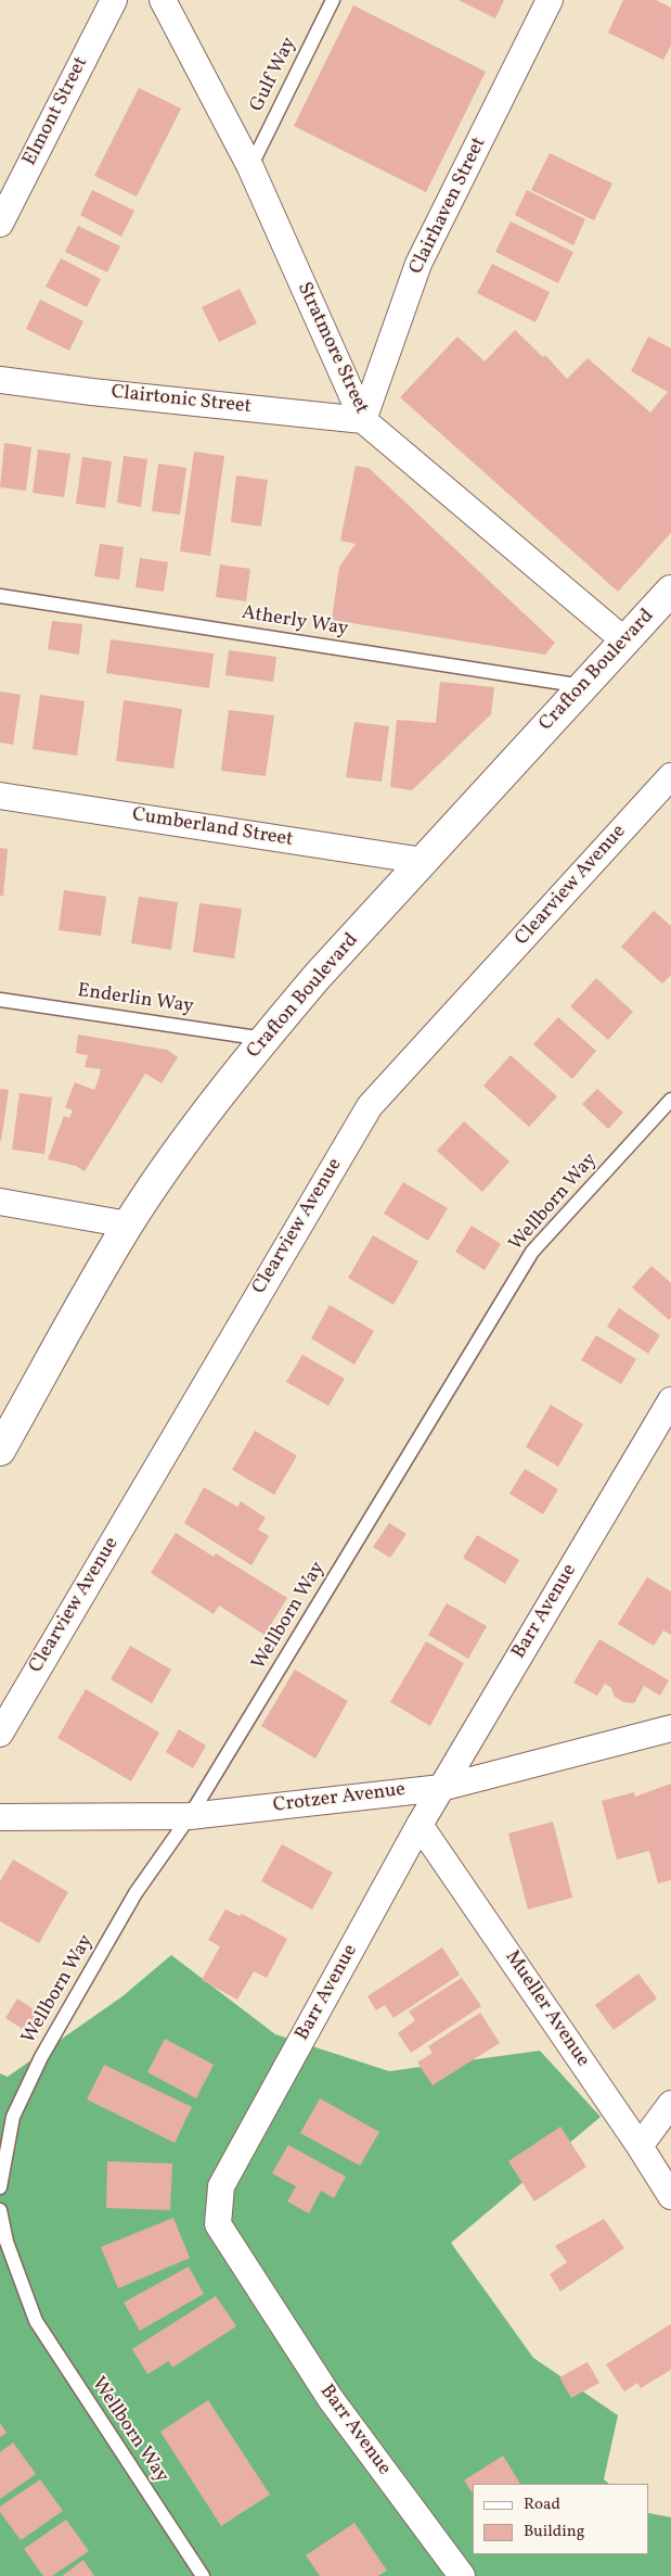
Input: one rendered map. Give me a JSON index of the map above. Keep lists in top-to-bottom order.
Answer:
{
  "streets": {
    "main road": ["Crafton Boulevard"],
    "street": [
      "Elmont Street",
      "Clairhaven Street",
      "Stratmore Street",
      "Clairtonic Street",
      "Cumberland Street",
      "Clearview Avenue",
      "Barr Avenue",
      "Crotzer Avenue",
      "Mueller Avenue"
    ],
    "lane": [
      "Gulf Way",
      "Atherly Way",
      "Enderlin Way",
      "Wellborn Way"
    ]
  },
  "crossings": [
    ["Gulf Way", "Stratmore Street"],
    ["Clairhaven Street", "Stratmore Street"],
    ["Clairhaven Street", "Clairtonic Street"],
    ["Stratmore Street", "Clairtonic Street"],
    ["Stratmore Street", "Crafton Boulevard"],
    ["Atherly Way", "Crafton Boulevard"],
    ["Crafton Boulevard", "Cumberland Street"],
    ["Crafton Boulevard", "Enderlin Way"],
    ["Wellborn Way", "Crotzer Avenue"],
    ["Barr Avenue", "Crotzer Avenue"],
    ["Barr Avenue", "Mueller Avenue"]
  ],
  "legend": ["Road", "Building"]
}
